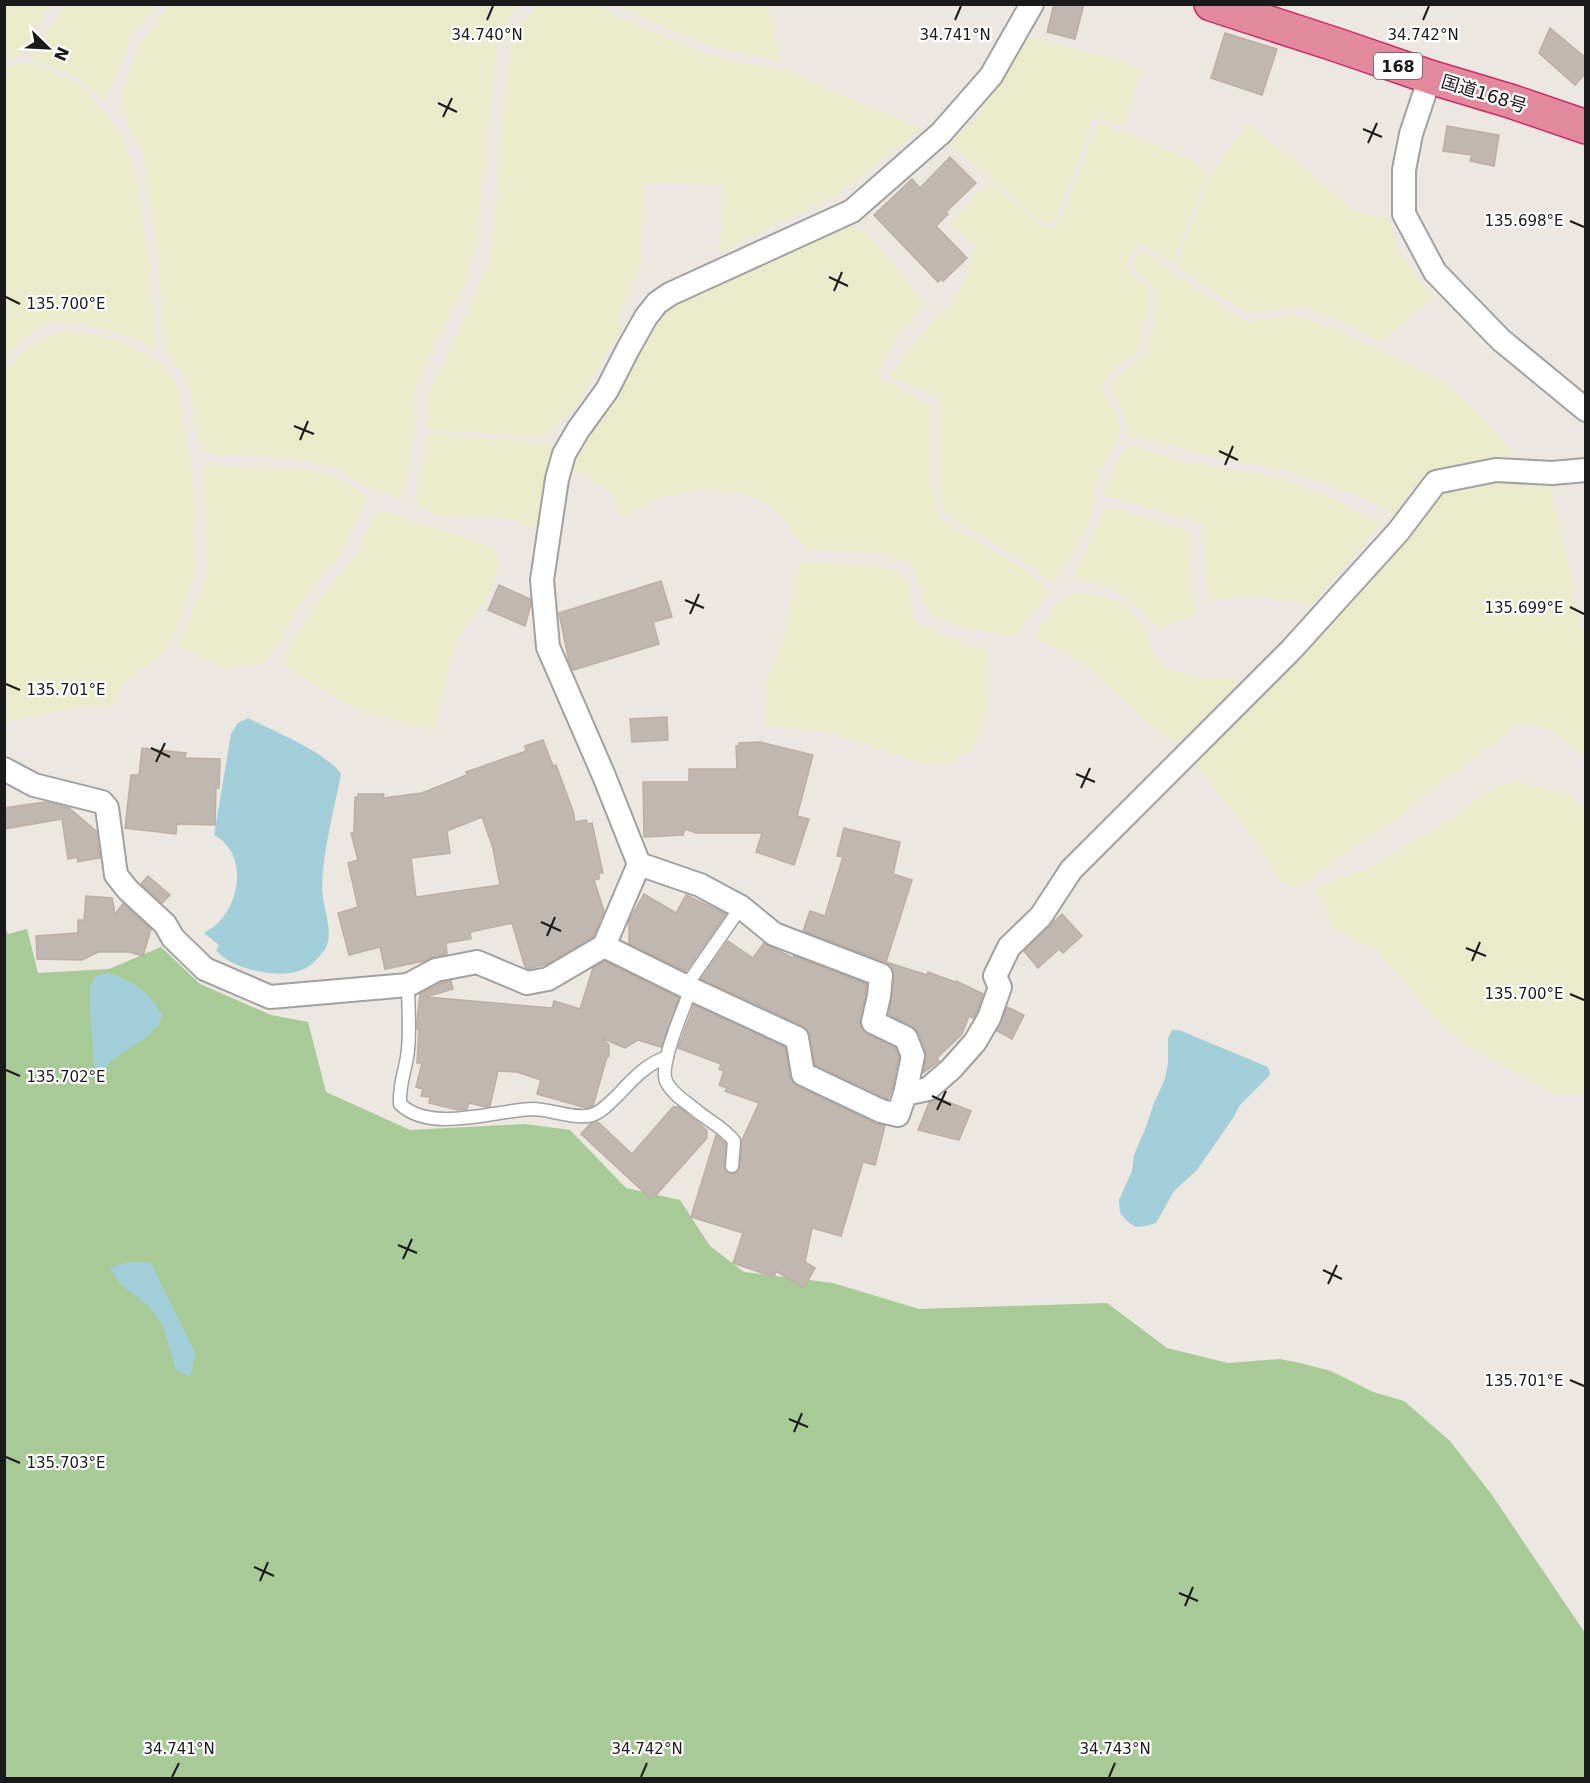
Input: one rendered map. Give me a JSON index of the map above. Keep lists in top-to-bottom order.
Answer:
{
  "streets": {
    "highway": ["168", "国道168号"]
  },
  "north": "bottom right",
  "coordinates": [
    "34.741°N",
    "34.742°N",
    "34.740°N",
    "135.698°E",
    "135.700°E",
    "135.699°E",
    "135.701°E",
    "135.702°E",
    "135.703°E",
    "34.743°N"
  ]
}
